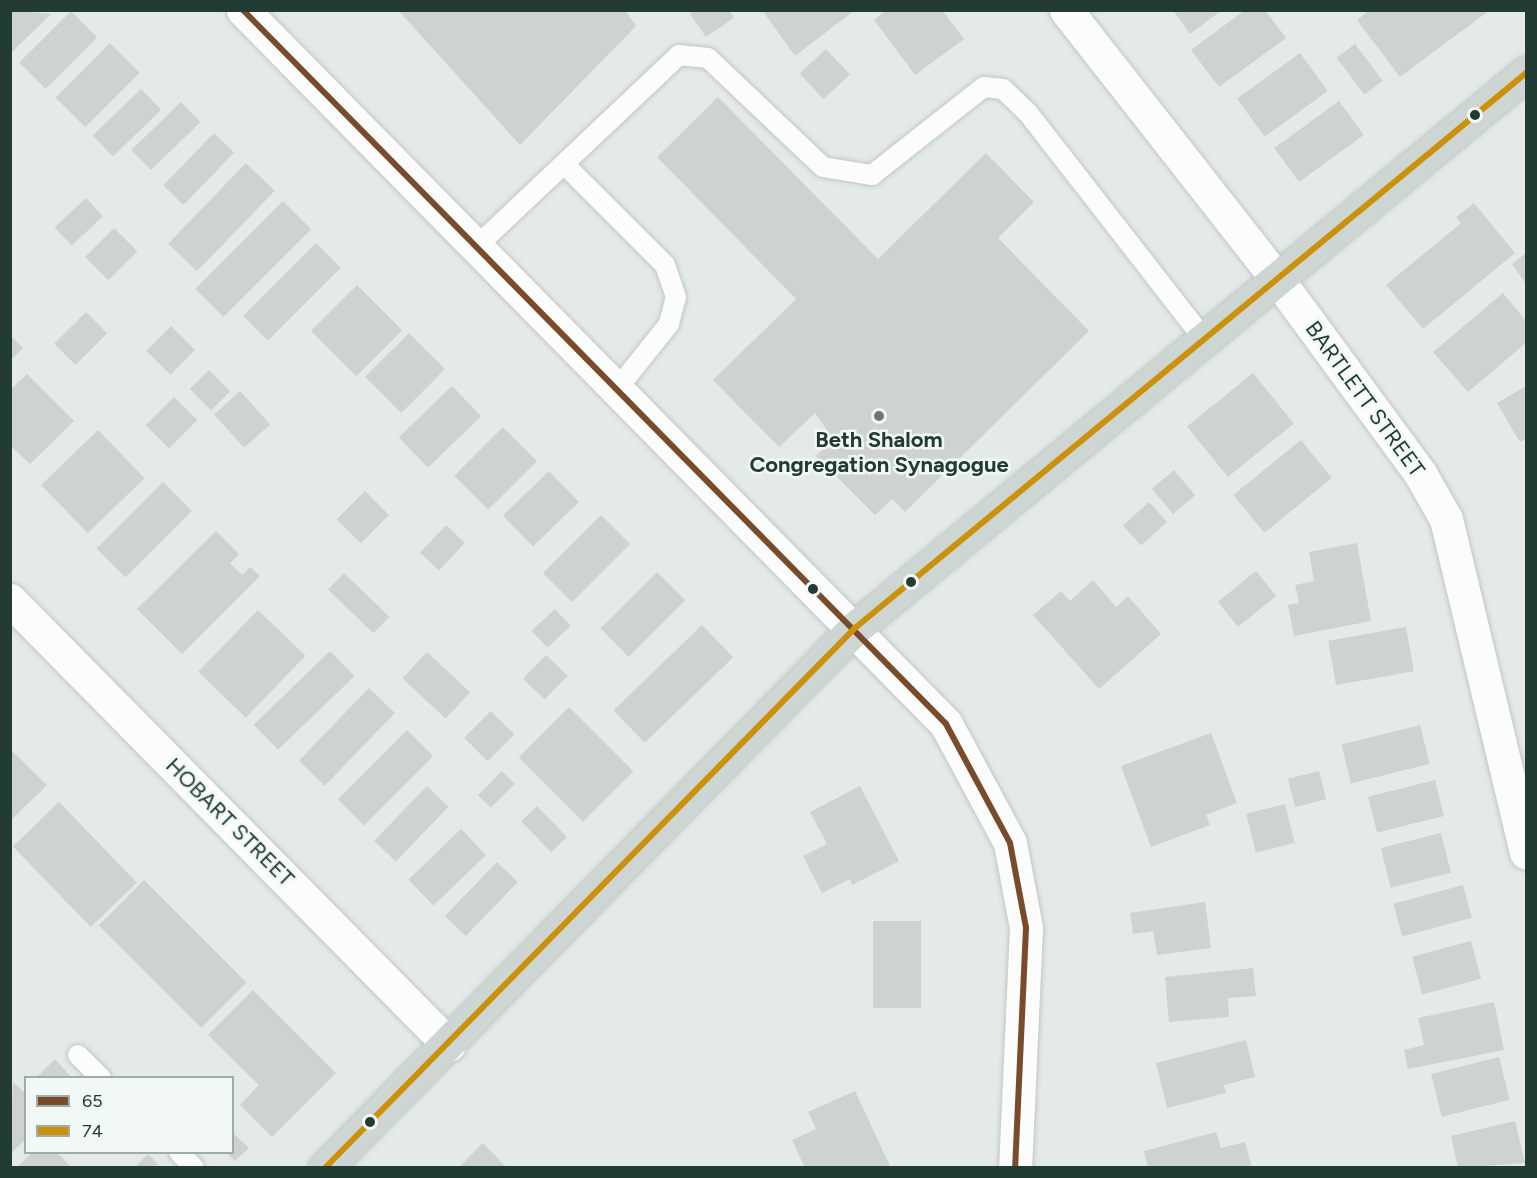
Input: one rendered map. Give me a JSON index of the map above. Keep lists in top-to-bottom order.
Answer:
{
  "streets": {
    "street": ["BARTLETT STREET", "HOBART STREET"]
  },
  "places": ["Beth Shalom Congregation Synagogue"],
  "lines": ["transit line 65", "transit line 74"],
  "legend": ["65", "74"]
}
